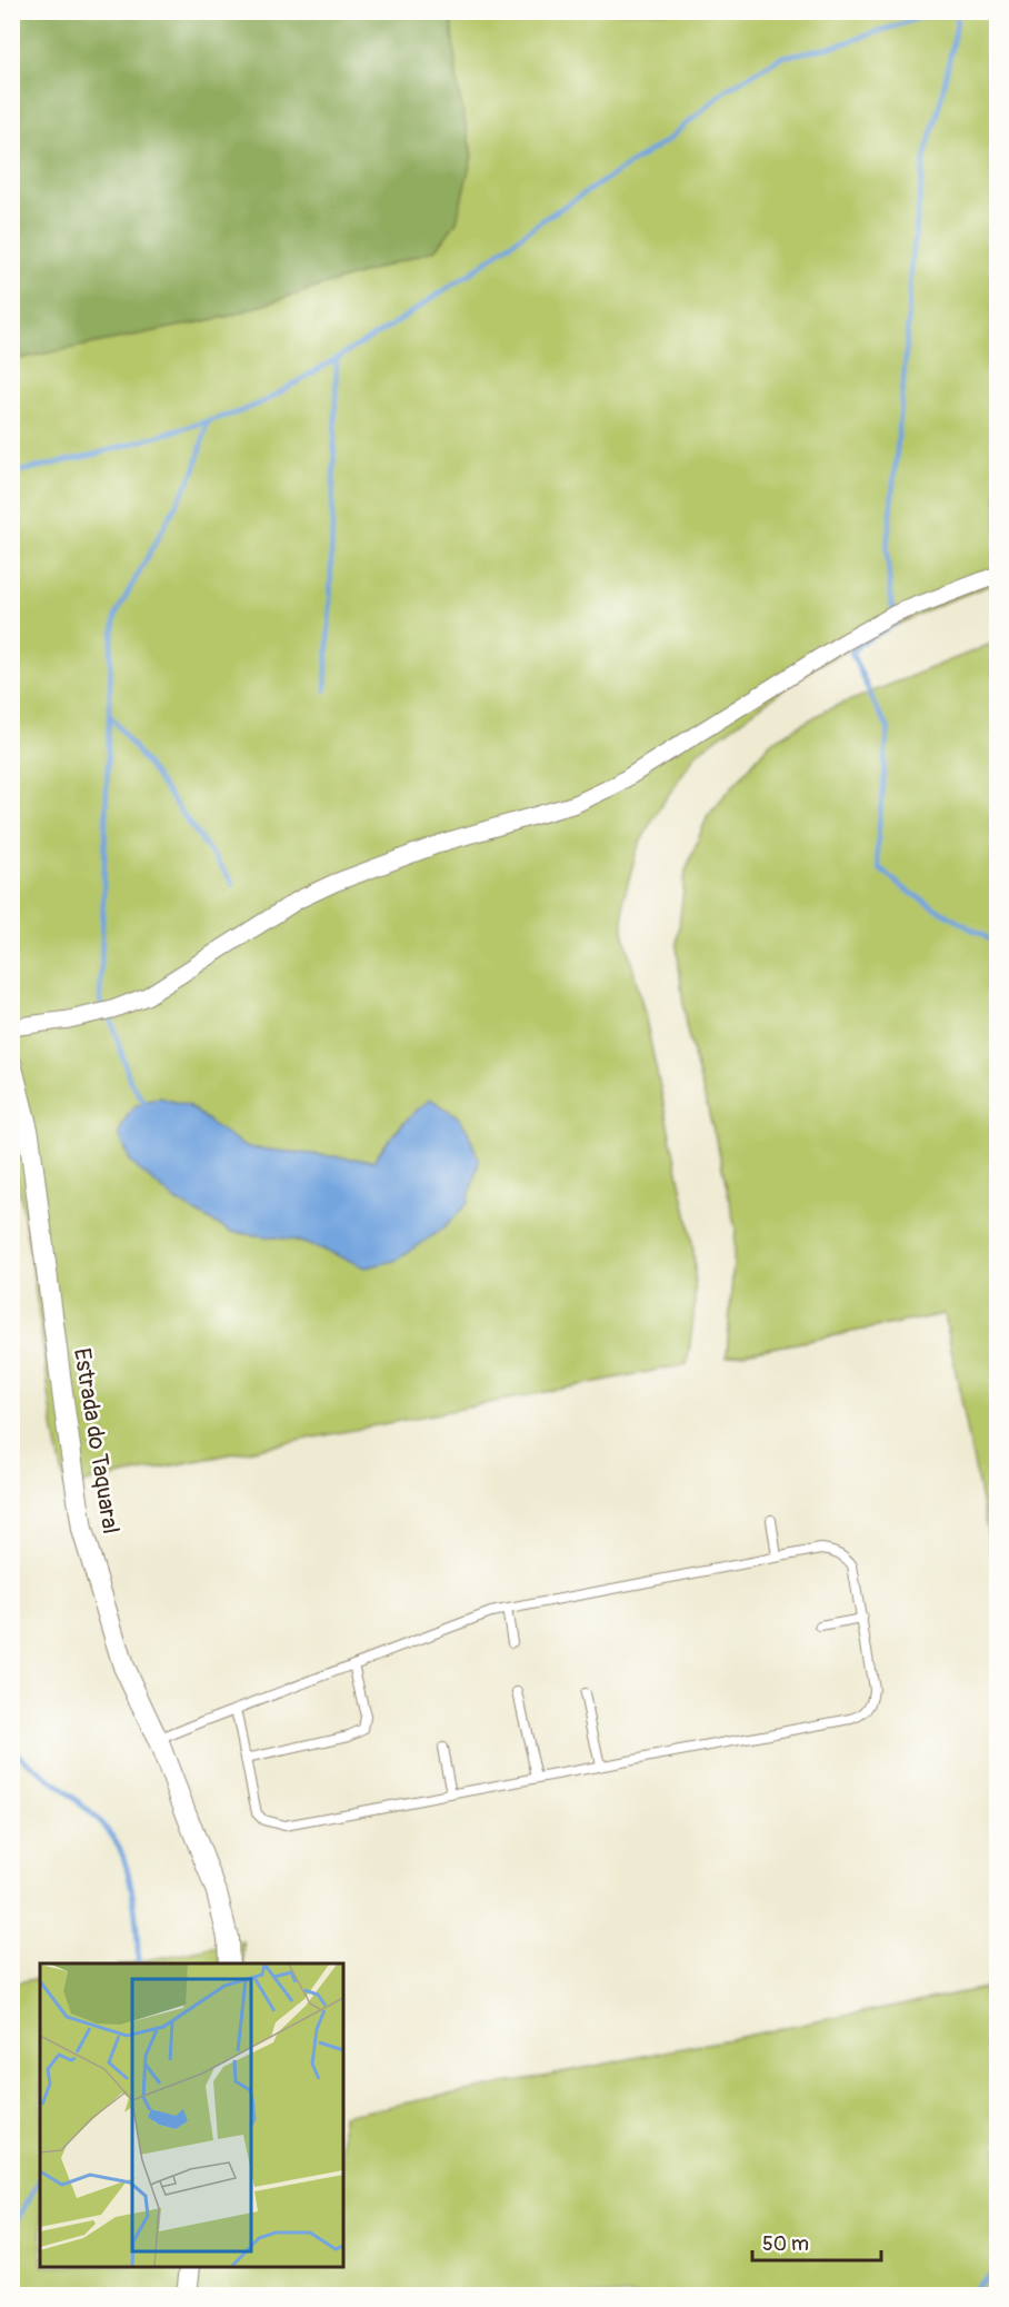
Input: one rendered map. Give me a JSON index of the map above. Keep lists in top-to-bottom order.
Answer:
{
  "streets": {
    "street": ["Estrada do Taquaral"]
  },
  "scale_bar": "50 m"
}
